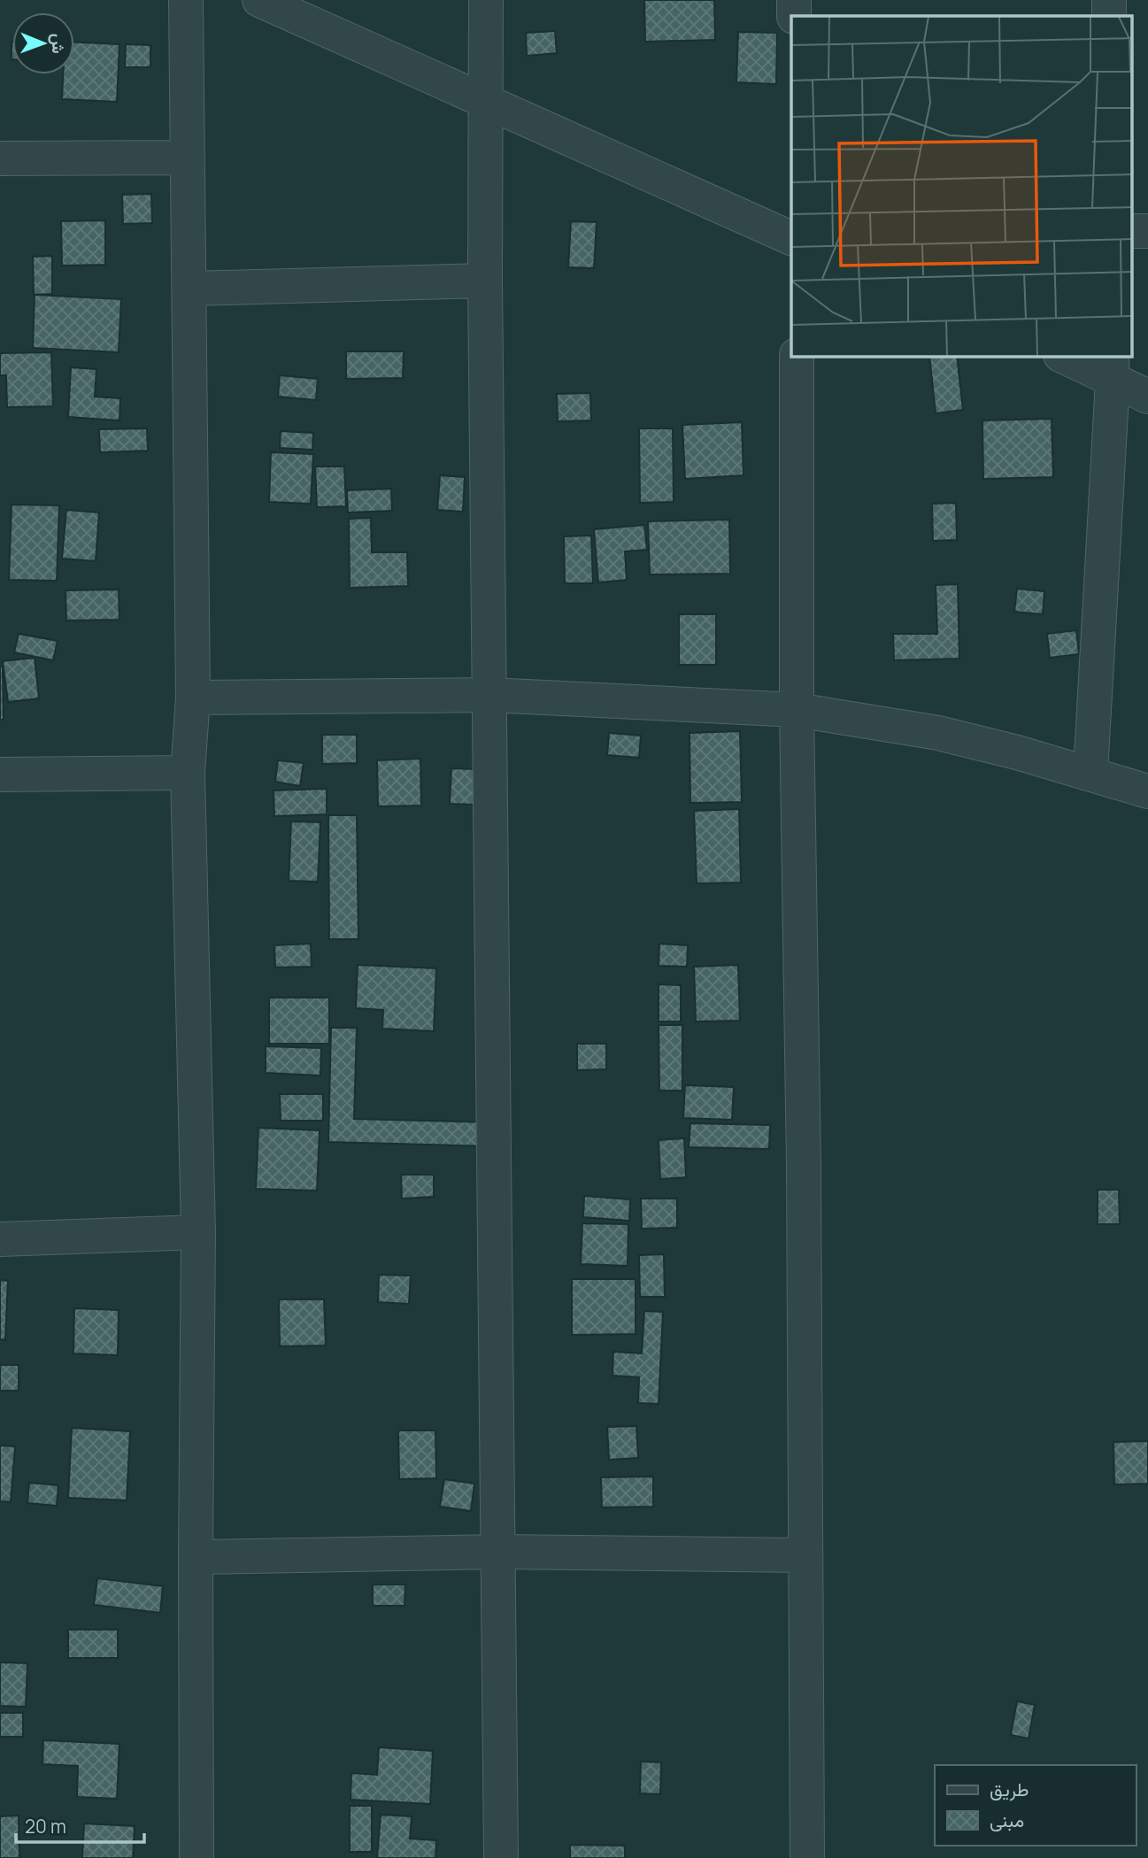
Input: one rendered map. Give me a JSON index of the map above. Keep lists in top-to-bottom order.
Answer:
{
  "legend": ["طريق", "مبنى"],
  "scale_bar": "20 m",
  "north": "right"
}
